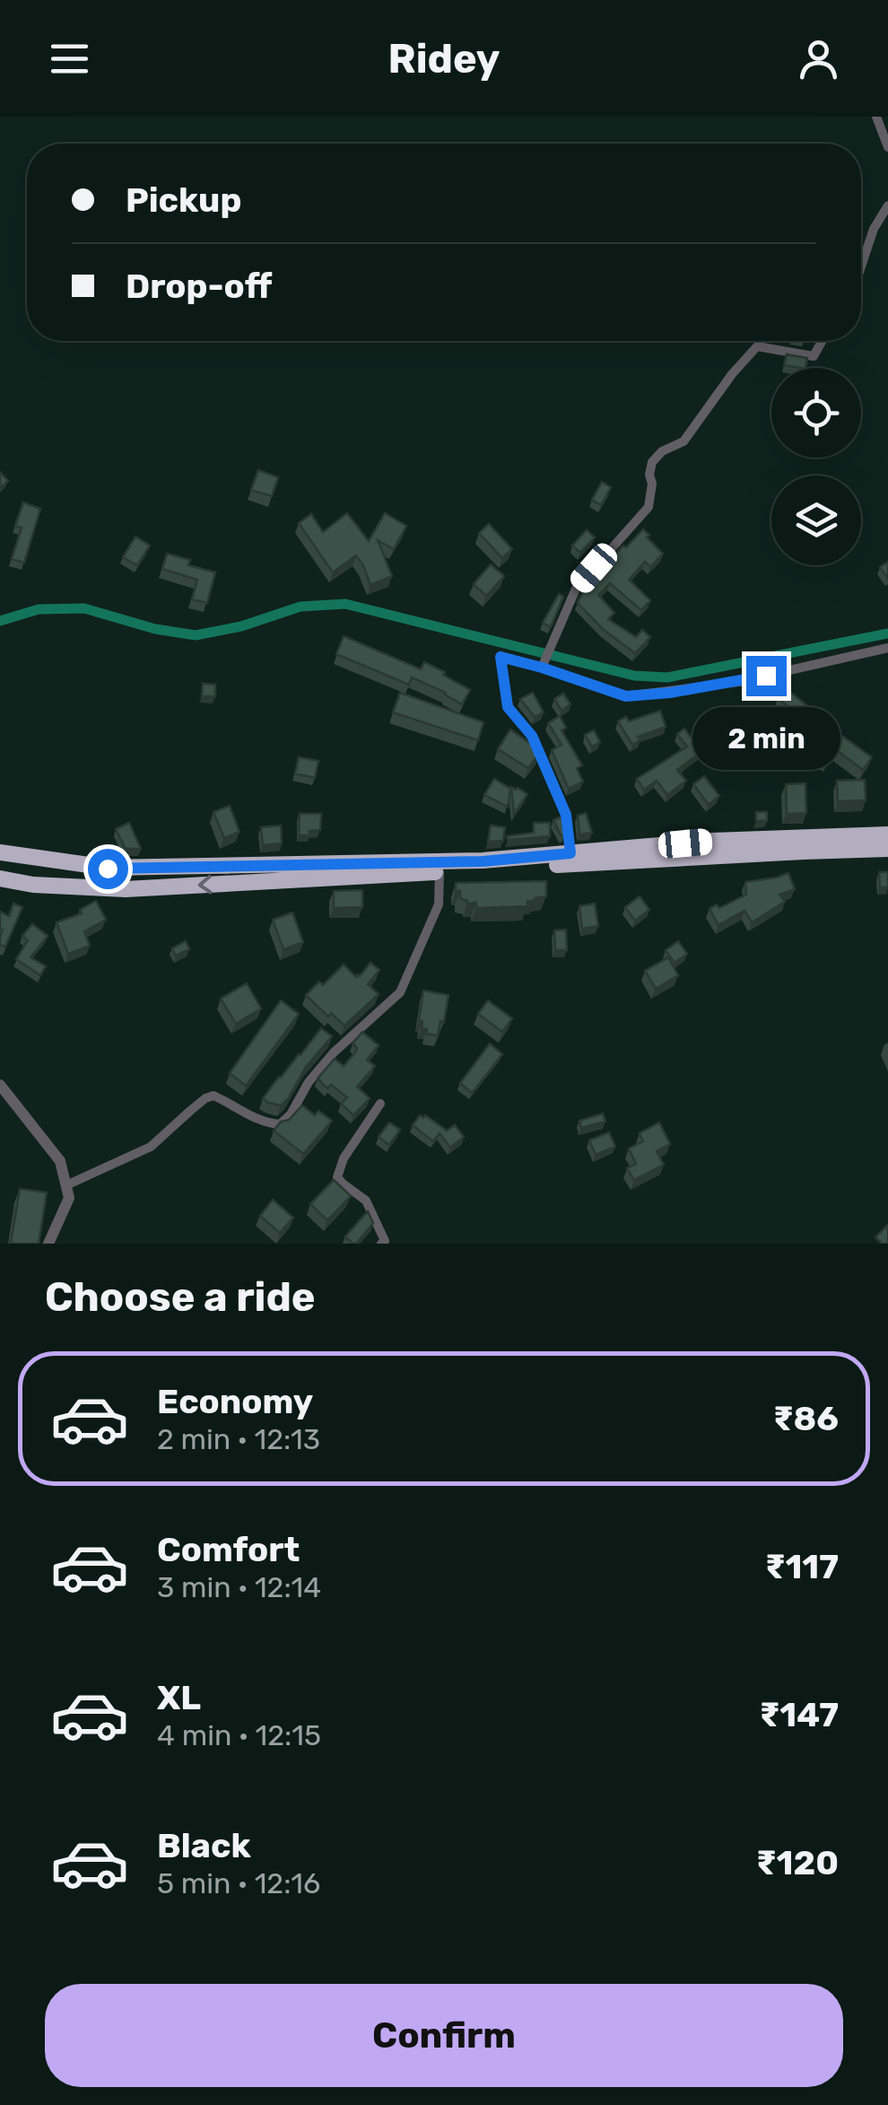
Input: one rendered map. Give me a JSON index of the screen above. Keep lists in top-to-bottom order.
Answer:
{
  "page": {
    "header": "Ridey",
    "banner": ["Pickup", "Drop-off"],
    "bubble": "2 min",
    "heading": "Choose a ride",
    "list": [
      {
        "name": "Economy",
        "note": "2 min · 12:13",
        "value": "₹86"
      },
      {
        "name": "Comfort",
        "note": "3 min · 12:14",
        "value": "₹117"
      },
      {
        "name": "XL",
        "note": "4 min · 12:15",
        "value": "₹147"
      },
      {
        "name": "Black",
        "note": "5 min · 12:16",
        "value": "₹120"
      }
    ],
    "buttons": "Confirm"
  }
}
